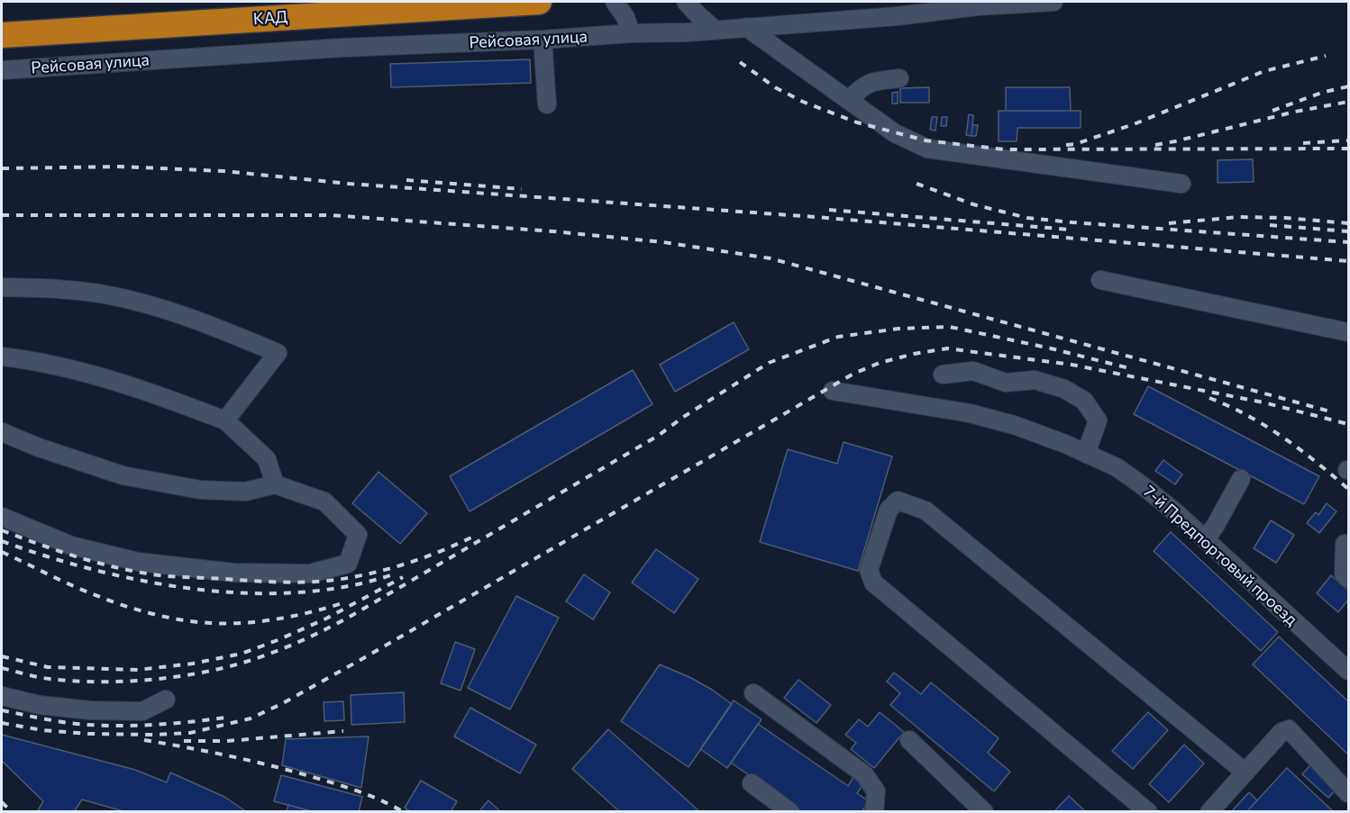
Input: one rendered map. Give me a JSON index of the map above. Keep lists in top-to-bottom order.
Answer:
{
  "streets": {
    "highway": ["КАД"],
    "street": ["Рейсовая улица", "7-й Предпортовый проезд"]
  }
}
